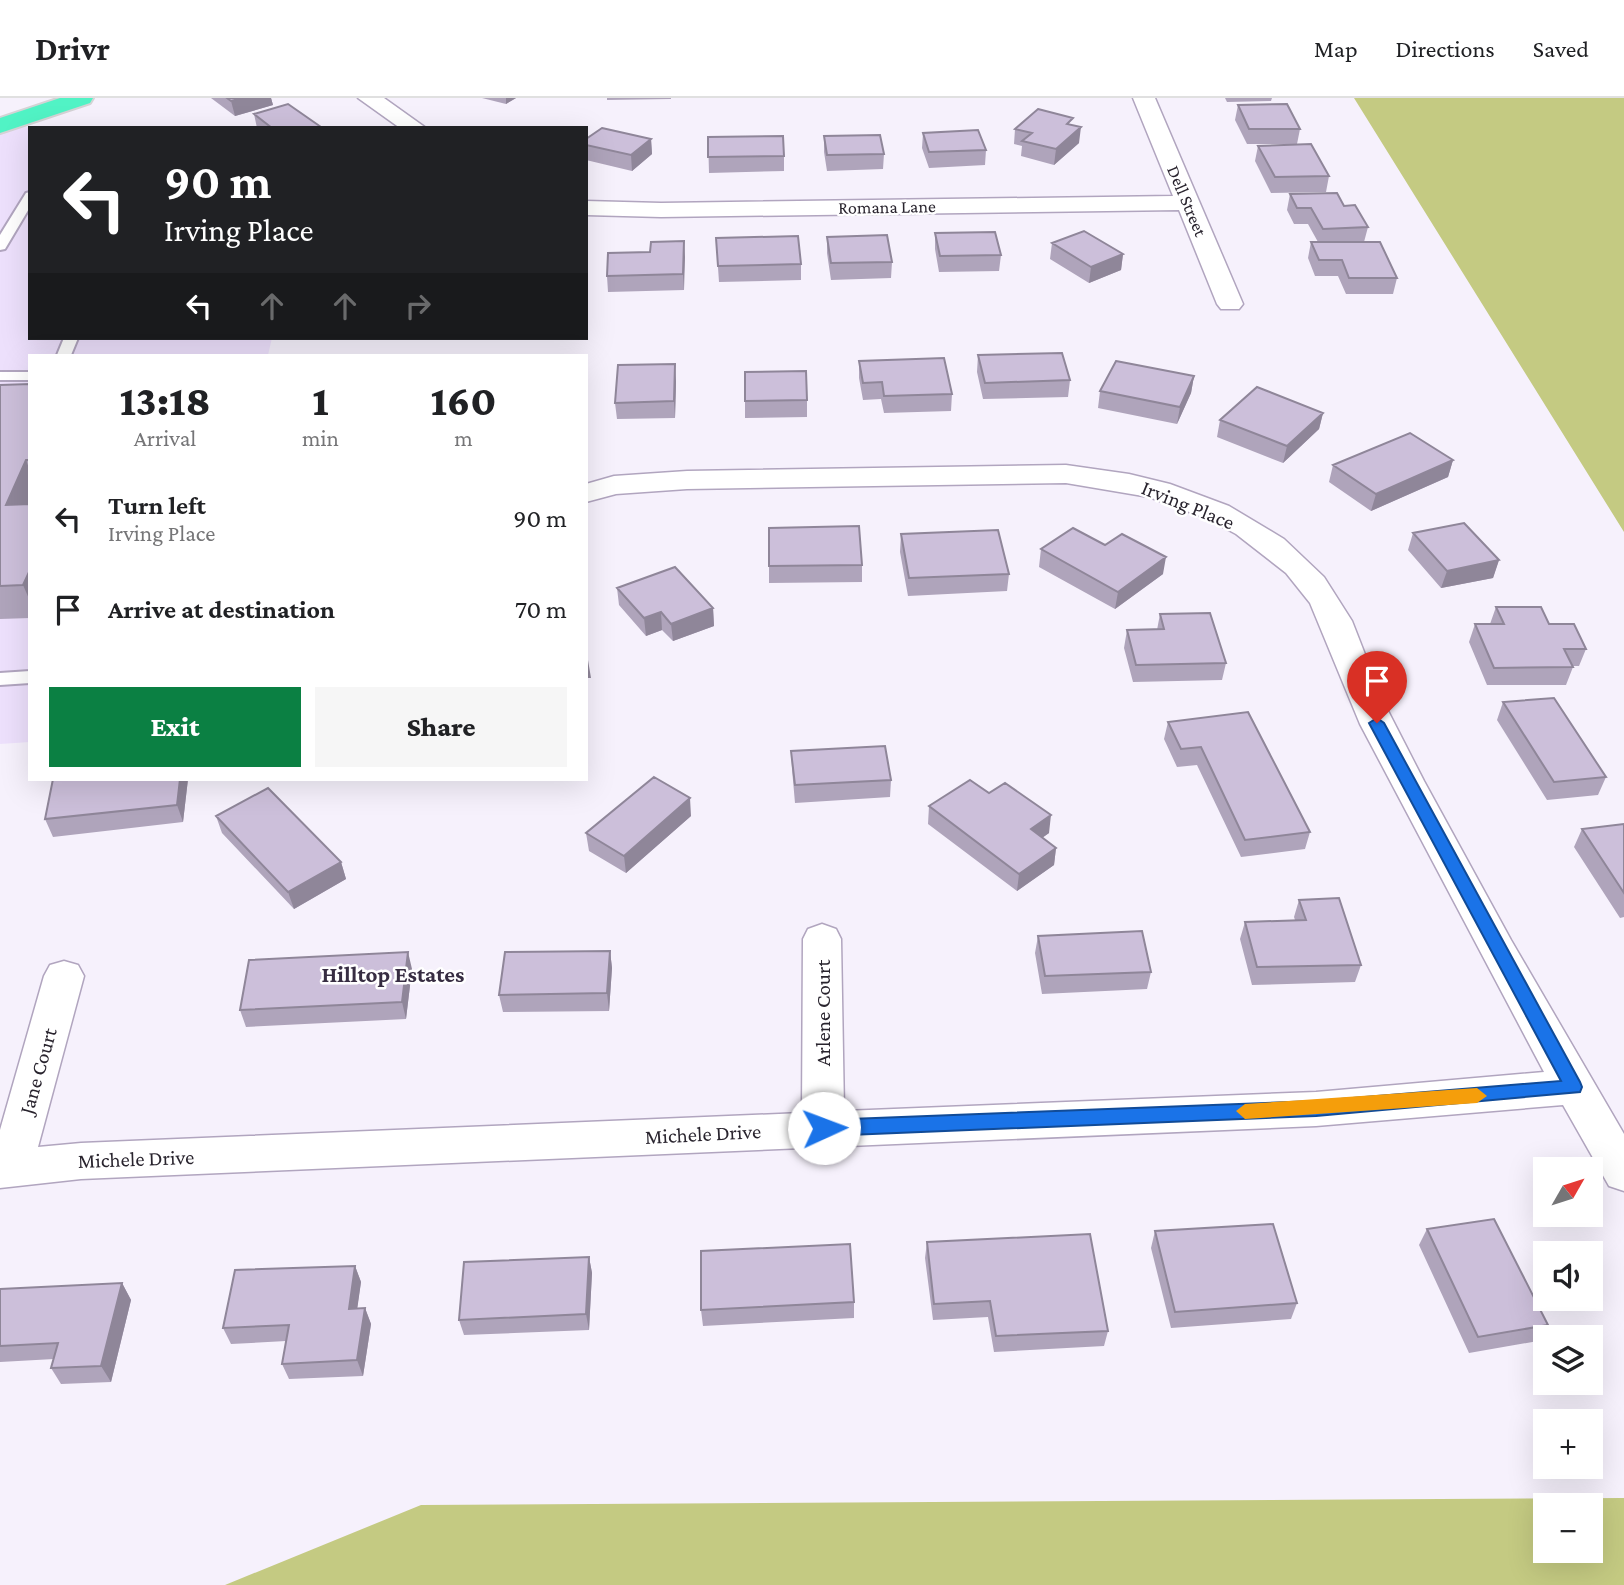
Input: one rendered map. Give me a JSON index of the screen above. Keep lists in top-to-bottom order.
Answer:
{
  "streets": {
    "street": [
      "Dell Street",
      "Romana Lane",
      "Irving Place",
      "Arlene Court",
      "Jane Court",
      "Michele Drive"
    ]
  },
  "crossings": [
    ["Dell Street", "Romana Lane"],
    ["Irving Place", "Michele Drive"],
    ["Arlene Court", "Michele Drive"],
    ["Jane Court", "Michele Drive"]
  ],
  "districts": ["Hilltop Estates"],
  "north": "top right",
  "page": {
    "header": "Drivr",
    "nav": ["Map", "Directions", "Saved"],
    "turn": ["90 m", "Irving Place"],
    "eta": [
      "13:18",
      "Arrival",
      "1",
      "min",
      "160",
      "m"
    ],
    "list": [
      {
        "name": "Turn left",
        "note": "Irving Place",
        "value": "90 m"
      },
      {
        "name": "Arrive at destination",
        "value": "70 m"
      }
    ],
    "buttons": ["Exit", "Share"],
    "map_buttons": ["+", "−"]
  }
}
